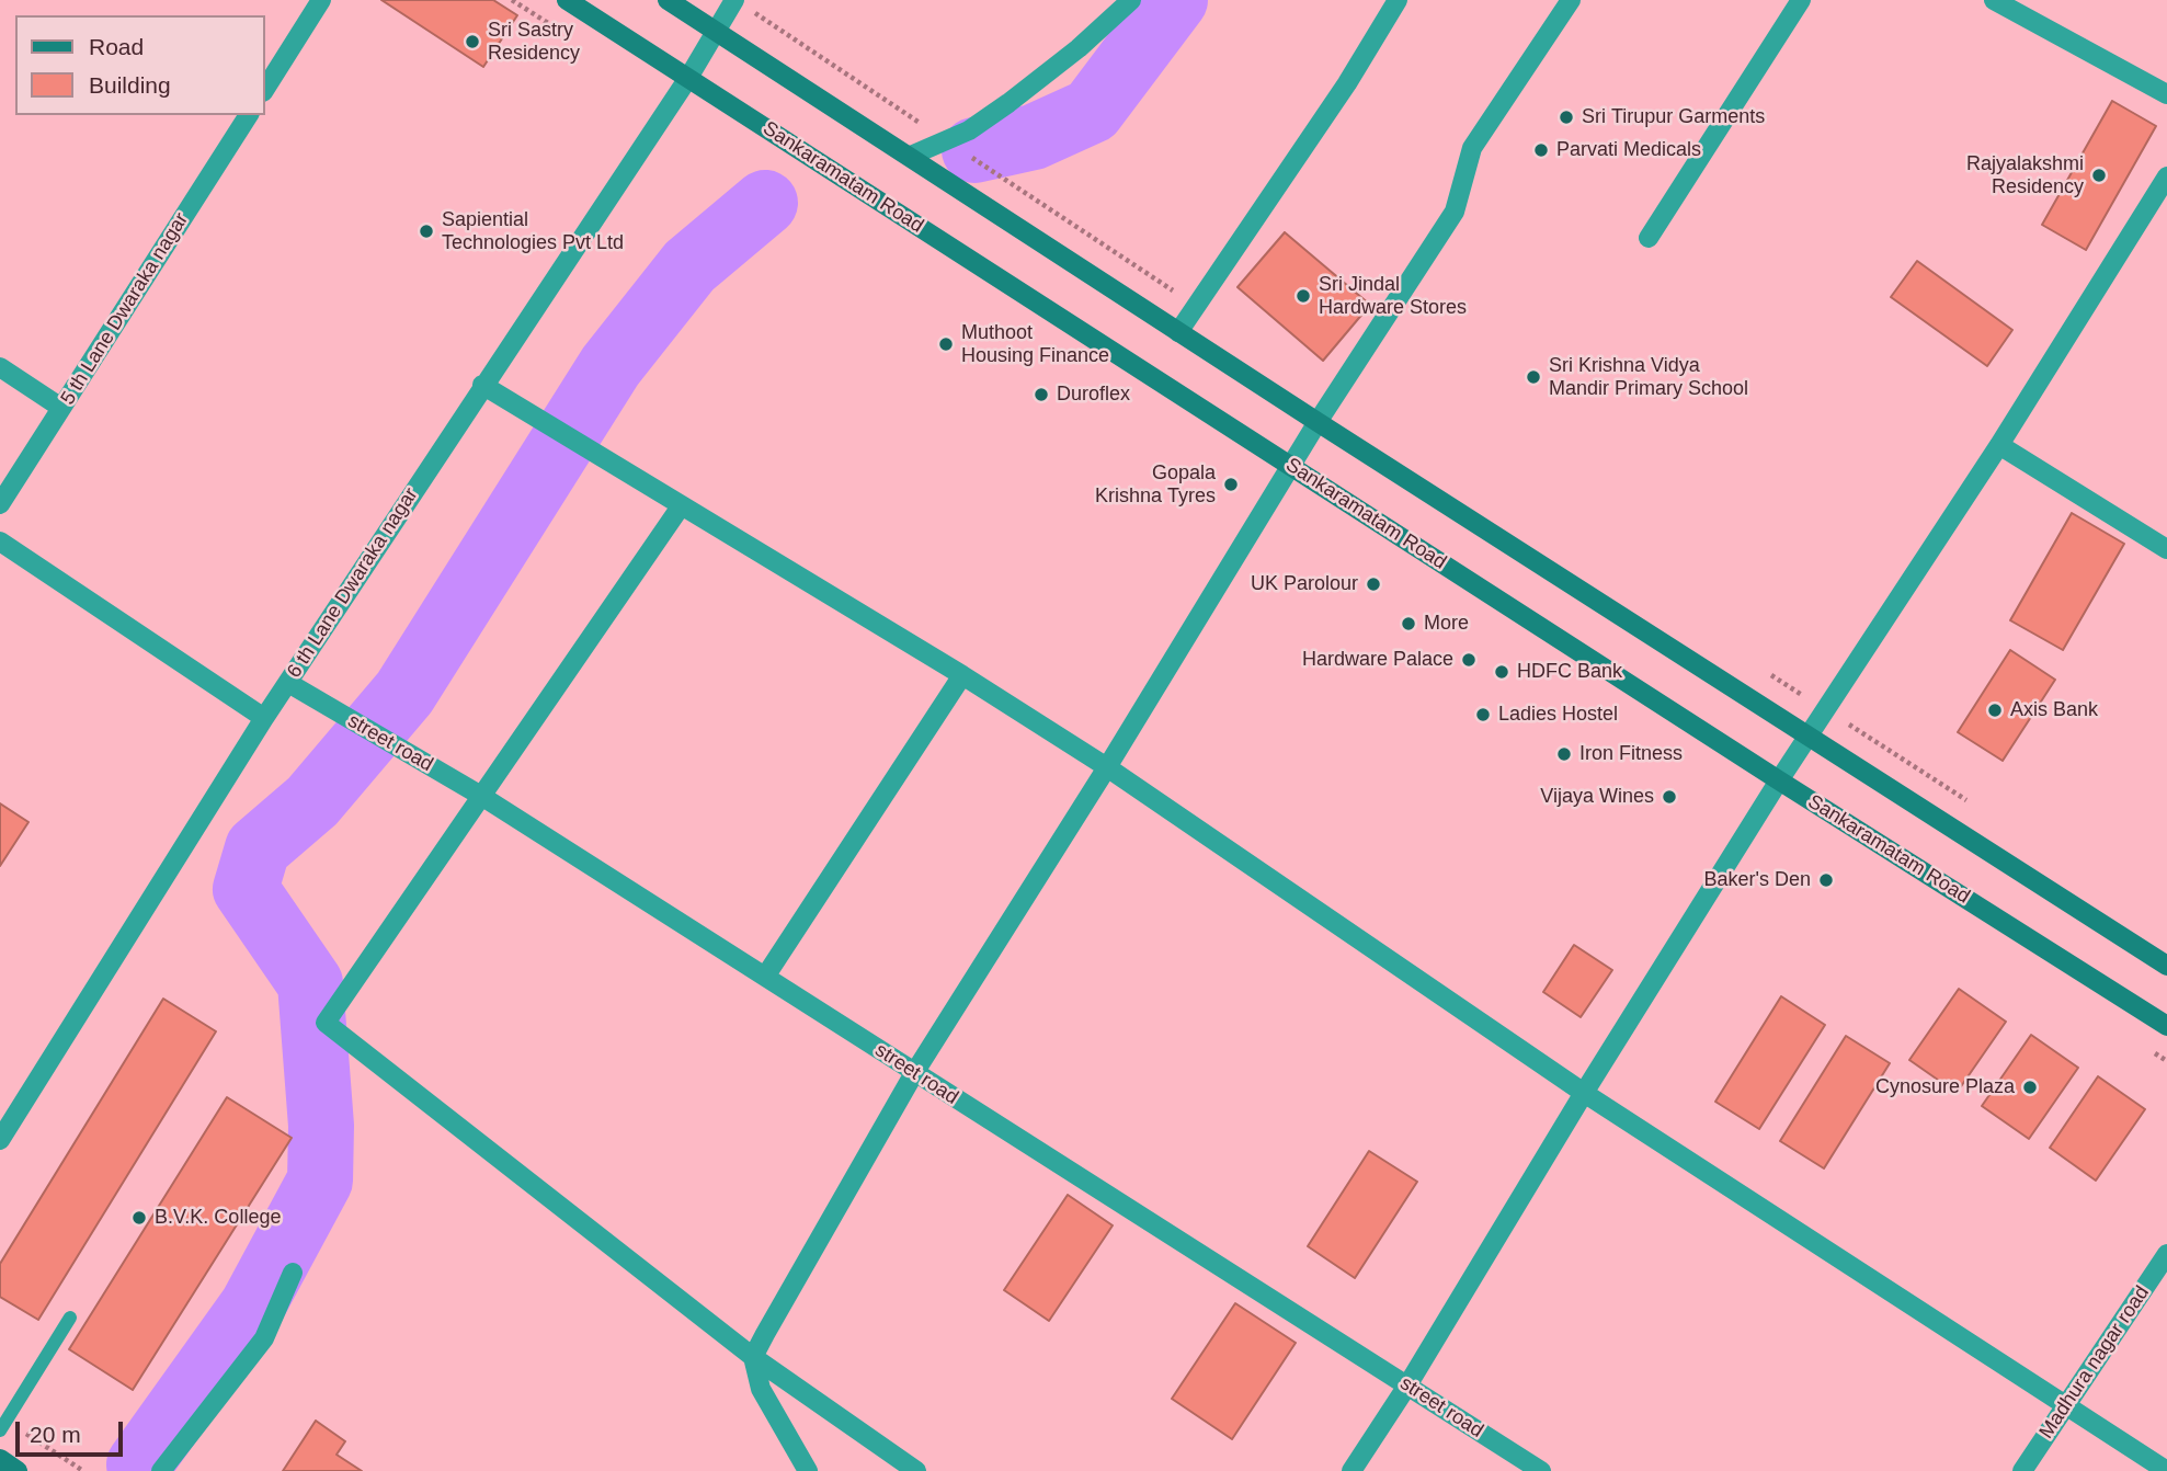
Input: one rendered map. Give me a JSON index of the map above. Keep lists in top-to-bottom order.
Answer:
{
  "streets": {
    "main road": ["Sankaramatam Road"],
    "street": [
      "5 th Lane Dwaraka nagar",
      "6 th Lane Dwaraka nagar",
      "street road",
      "Madhura nagar road"
    ]
  },
  "crossings": [
    ["Sankaramatam Road", "6 th Lane Dwaraka nagar"],
    ["6 th Lane Dwaraka nagar", "street road"]
  ],
  "places": [
    "Sri Sastry Residency",
    "Sri Tirupur Garments",
    "Parvati Medicals",
    "Rajyalakshmi Residency",
    "Sapiential Technologies Pvt Ltd",
    "Sri Jindal Hardware Stores",
    "Muthoot Housing Finance",
    "Sri Krishna Vidya Mandir Primary School",
    "Duroflex",
    "Gopala Krishna Tyres",
    "UK Parolour",
    "More",
    "Hardware Palace",
    "HDFC Bank",
    "Axis Bank",
    "Ladies Hostel",
    "Iron Fitness",
    "Vijaya Wines",
    "Baker's Den",
    "Cynosure Plaza",
    "B.V.K. College"
  ],
  "legend": ["Road", "Building"],
  "scale_bar": "20 m"
}
